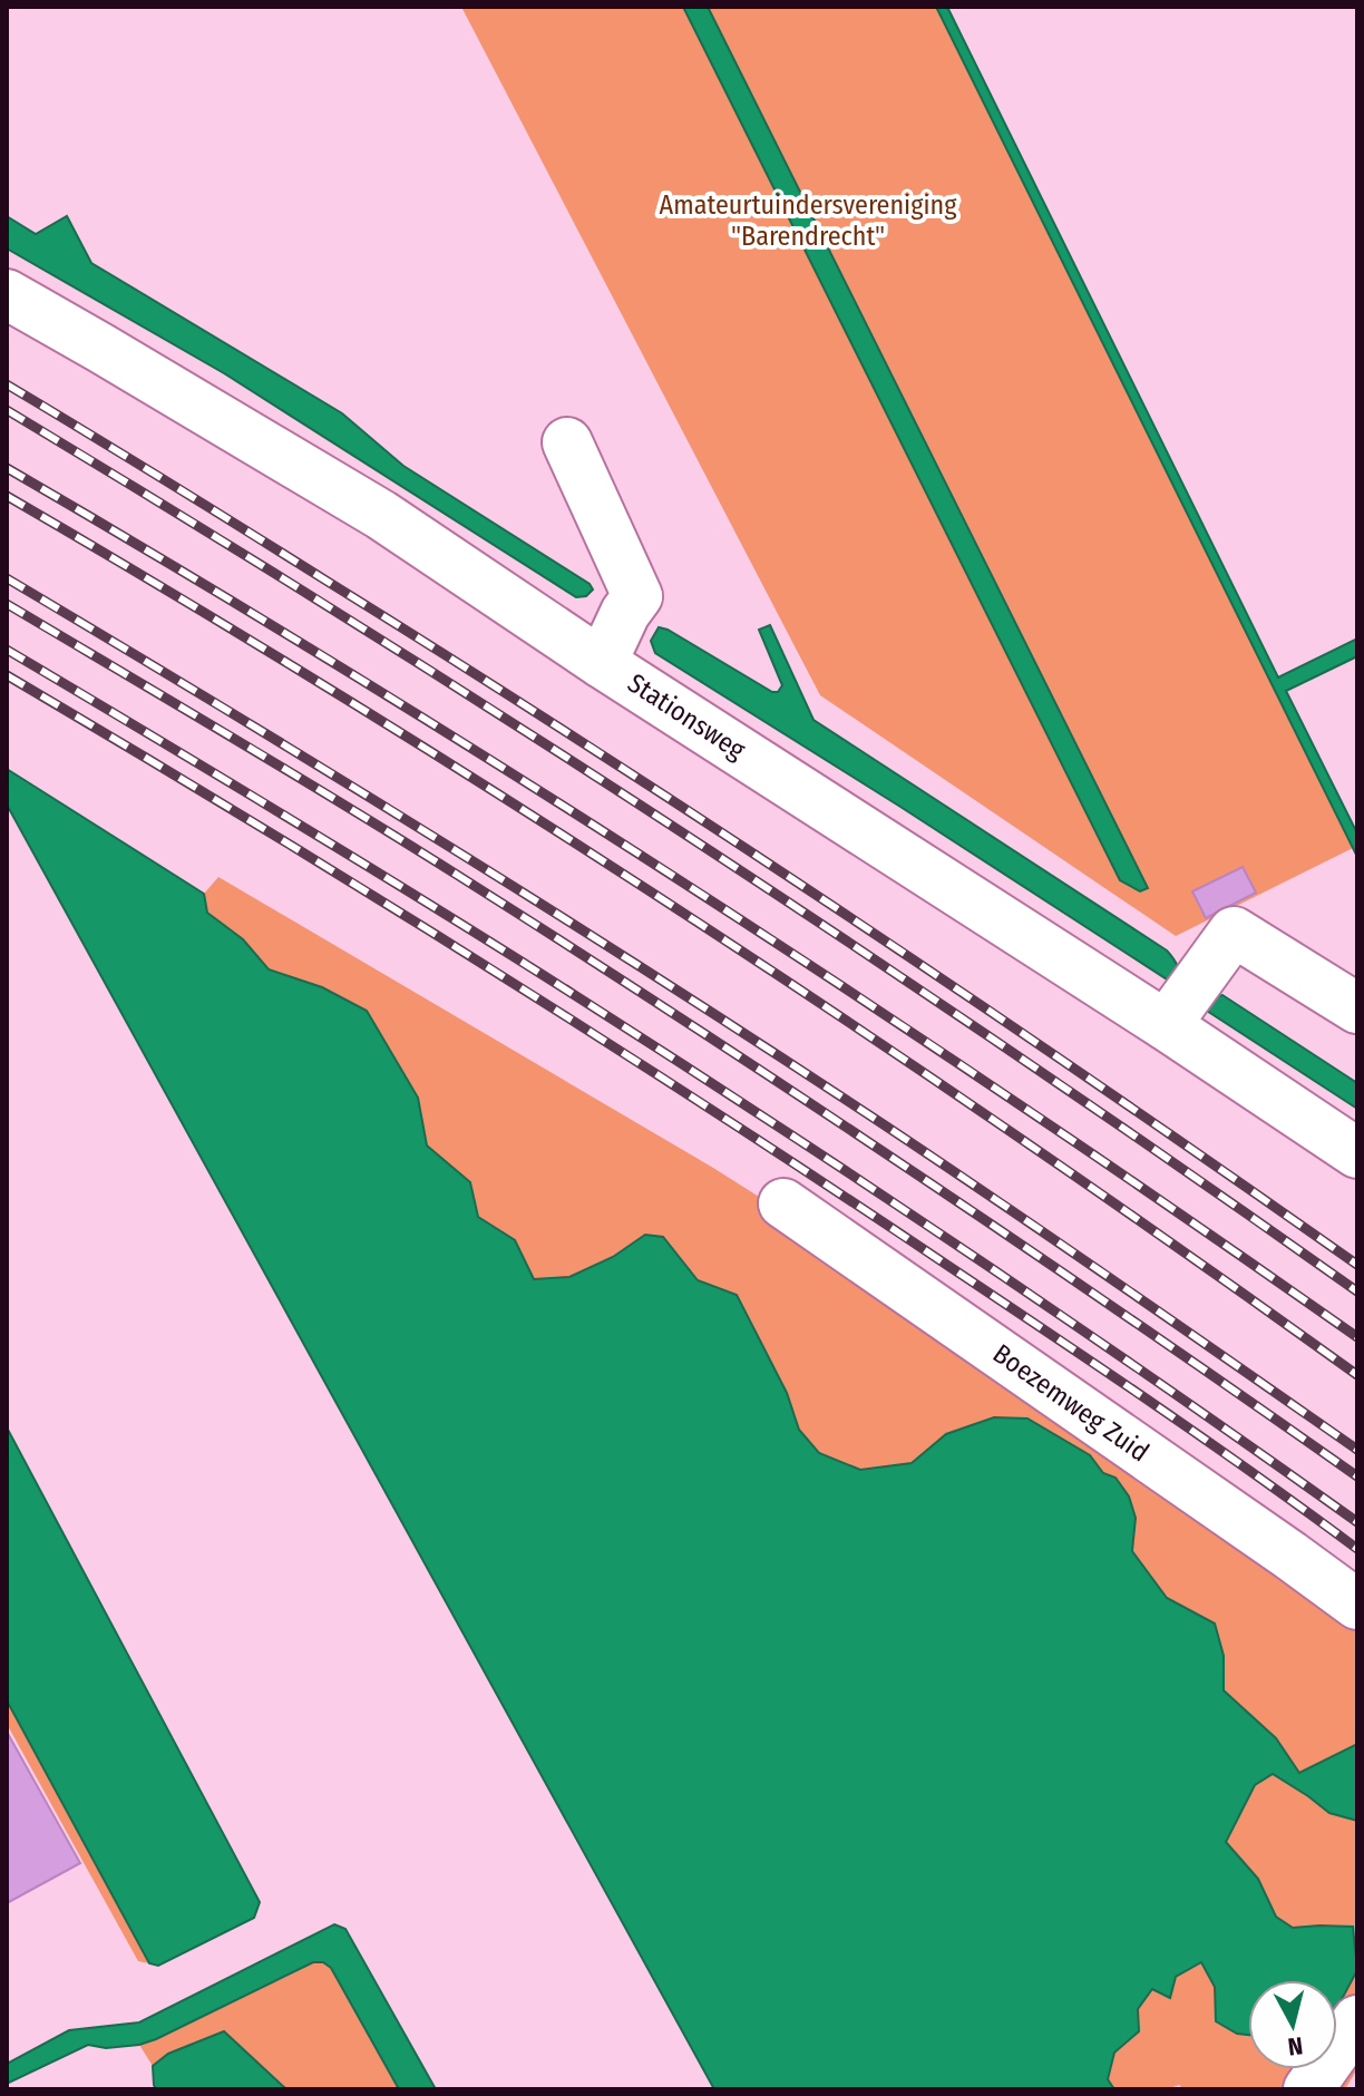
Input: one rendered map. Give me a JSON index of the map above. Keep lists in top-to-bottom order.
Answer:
{
  "streets": {
    "street": ["Stationsweg", "Boezemweg Zuid"]
  },
  "parks": ["Amateurtuindersvereniging \"Barendrecht\""],
  "north": "bottom"
}
